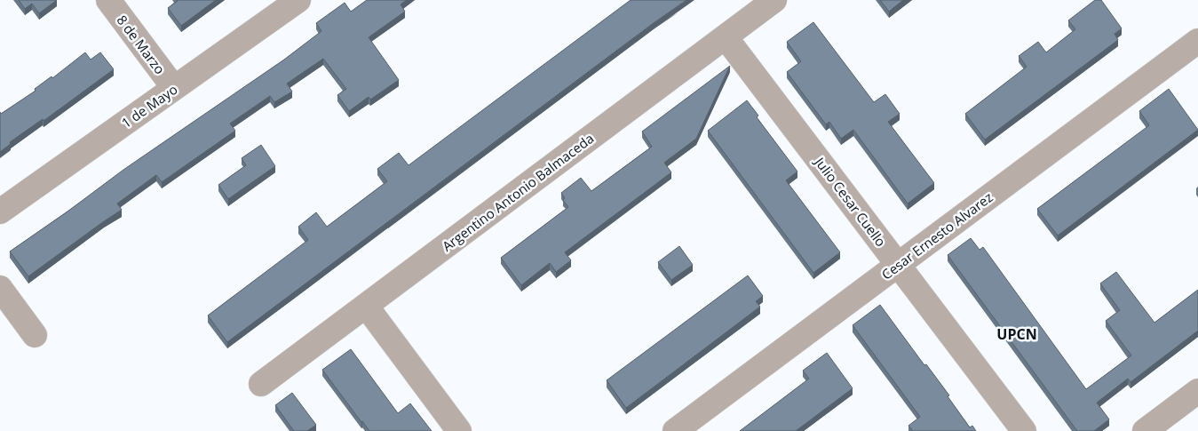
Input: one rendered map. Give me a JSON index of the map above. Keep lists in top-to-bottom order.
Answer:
{
  "streets": {
    "street": [
      "8 de Marzo",
      "1 de Mayo",
      "Argentino Antonio Balmaceda",
      "Julio Cesar Cuello",
      "Cesar Ernesto Alvarez"
    ]
  },
  "crossings": [
    ["8 de Marzo", "1 de Mayo"],
    ["Argentino Antonio Balmaceda", "Julio Cesar Cuello"],
    ["Julio Cesar Cuello", "Cesar Ernesto Alvarez"]
  ],
  "districts": ["UPCN"]
}
